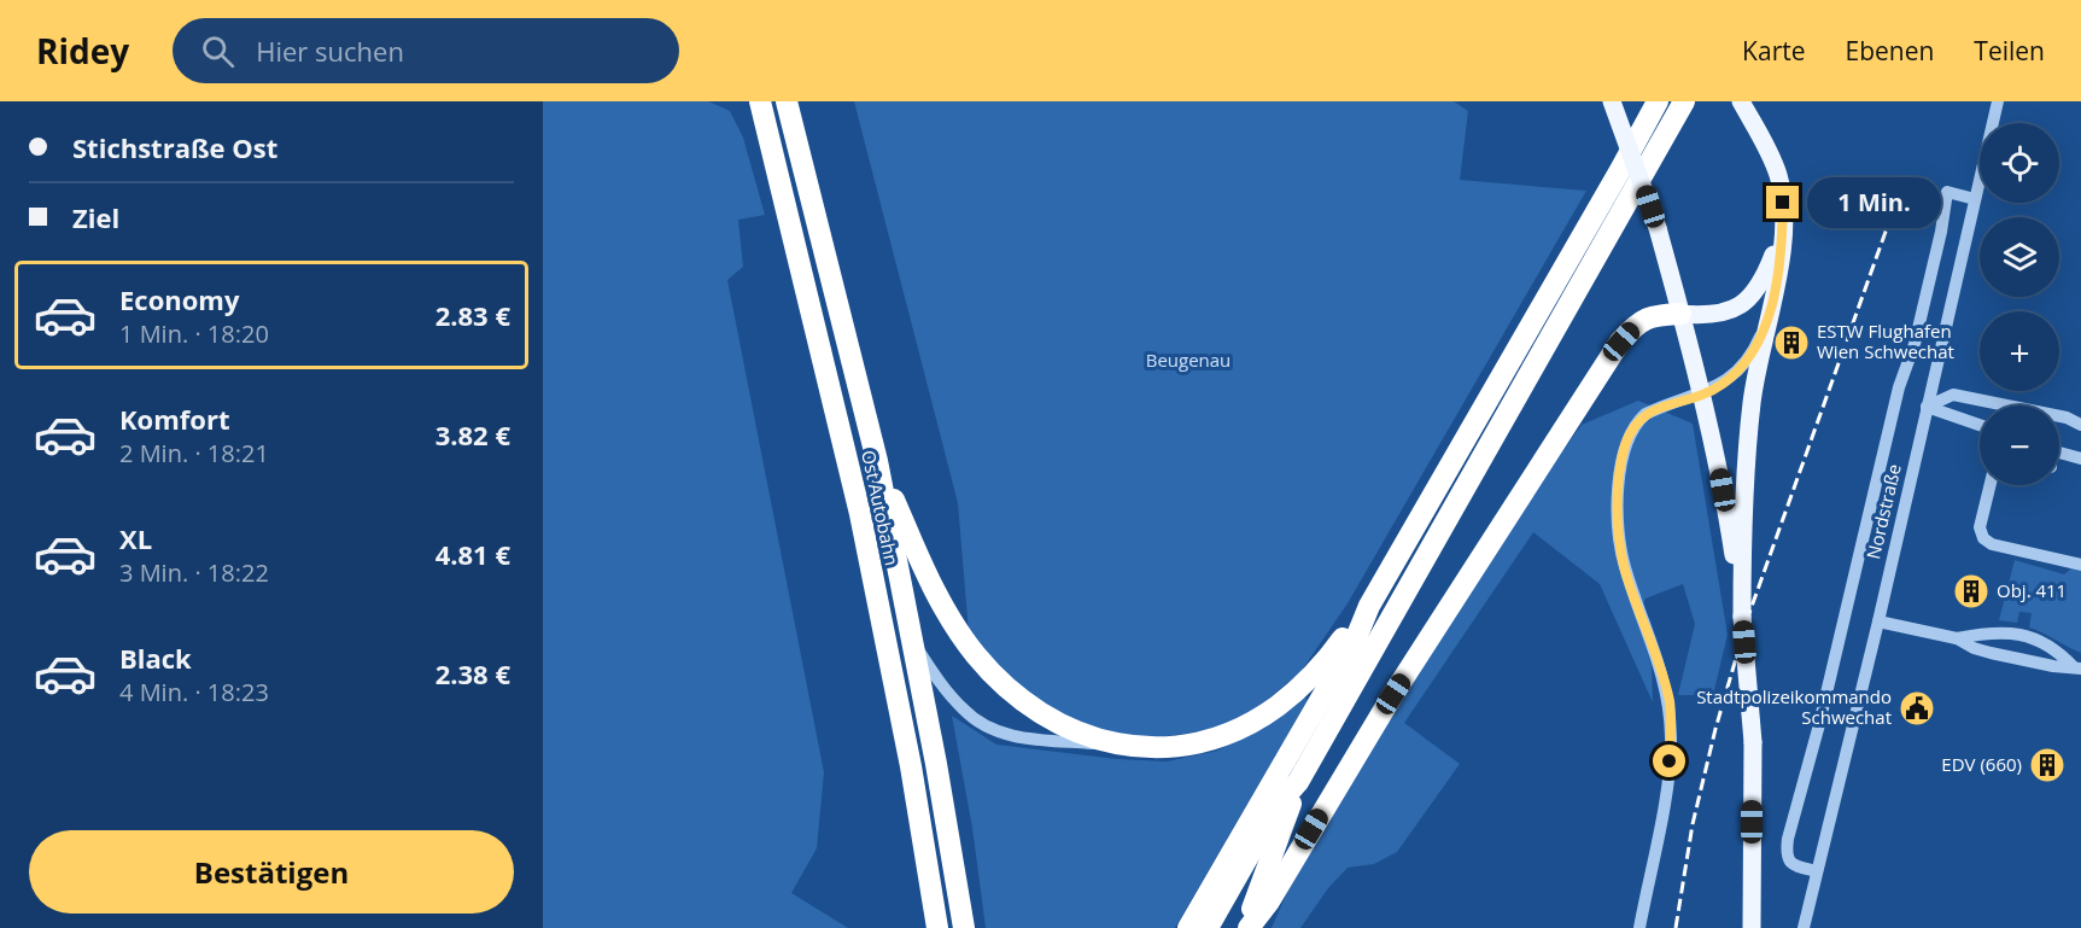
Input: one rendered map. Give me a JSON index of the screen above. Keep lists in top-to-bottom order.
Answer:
{
  "streets": {
    "highway": ["Ost Autobahn"],
    "street": ["Nordstraße"]
  },
  "parks": ["Beugenau"],
  "places": {
    "building": ["ESTW Flughafen Wien Schwechat", "Obj. 411", "EDV (660)"],
    "public building": ["Stadtpolizeikommando Schwechat"]
  },
  "page": {
    "header": "Ridey",
    "search": "Hier suchen",
    "nav": ["Karte", "Ebenen", "Teilen"],
    "banner": ["Stichstraße Ost", "Ziel"],
    "map_buttons": ["+", "−"],
    "bubble": "1 Min.",
    "list": [
      {
        "name": "Economy",
        "note": "1 Min. · 18:20",
        "value": "2.83 €"
      },
      {
        "name": "Komfort",
        "note": "2 Min. · 18:21",
        "value": "3.82 €"
      },
      {
        "name": "XL",
        "note": "3 Min. · 18:22",
        "value": "4.81 €"
      },
      {
        "name": "Black",
        "note": "4 Min. · 18:23",
        "value": "2.38 €"
      }
    ],
    "buttons": "Bestätigen"
  }
}
